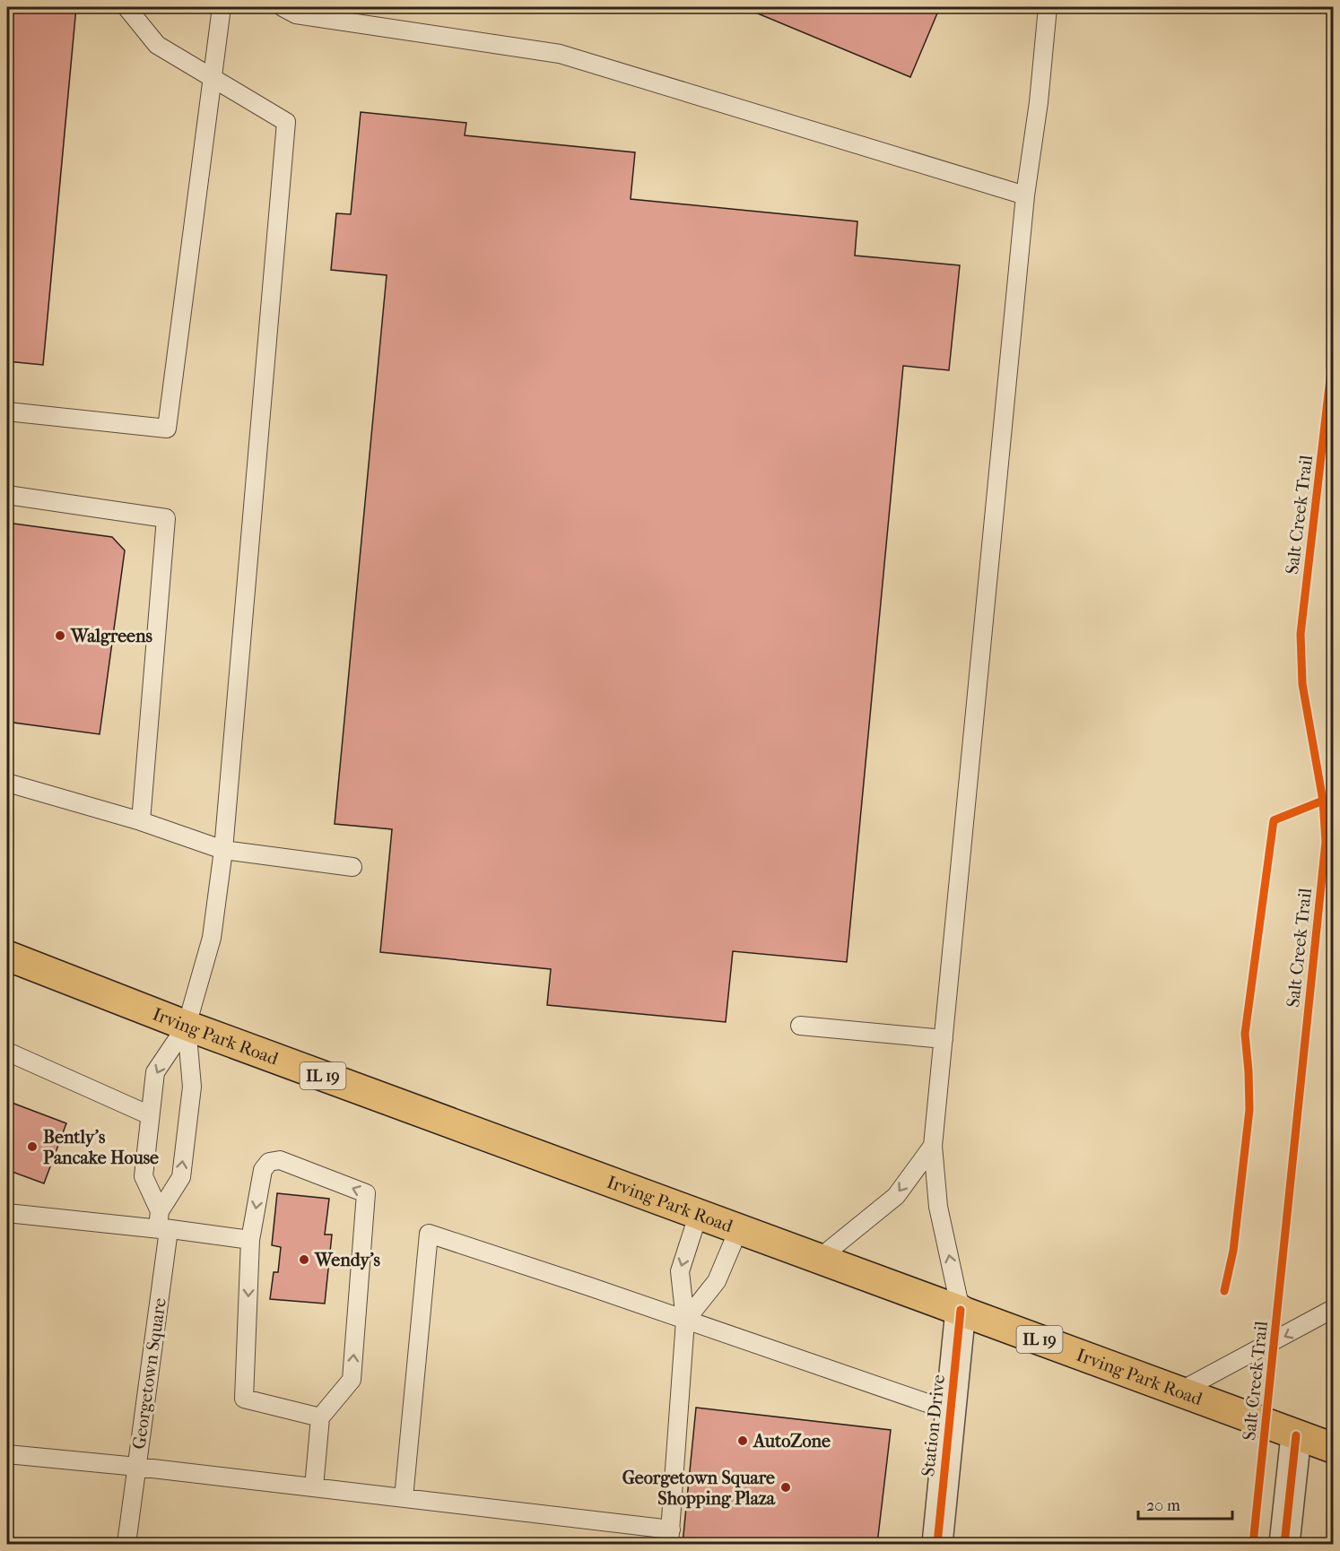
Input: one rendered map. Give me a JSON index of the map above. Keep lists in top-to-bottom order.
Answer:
{
  "streets": {
    "main road": ["Irving Park Road", "IL 19"],
    "street": ["Station Drive"],
    "lane": ["Georgetown Square"],
    "cycle path": ["Salt Creek Trail"]
  },
  "crossings": [
    ["Irving Park Road", "Georgetown Square"],
    ["Irving Park Road", "Station Drive"]
  ],
  "places": [
    "Walgreens",
    "Bently's Pancake House",
    "Wendy's",
    "AutoZone",
    "Georgetown Square Shopping Plaza"
  ],
  "scale_bar": "20 m"
}
